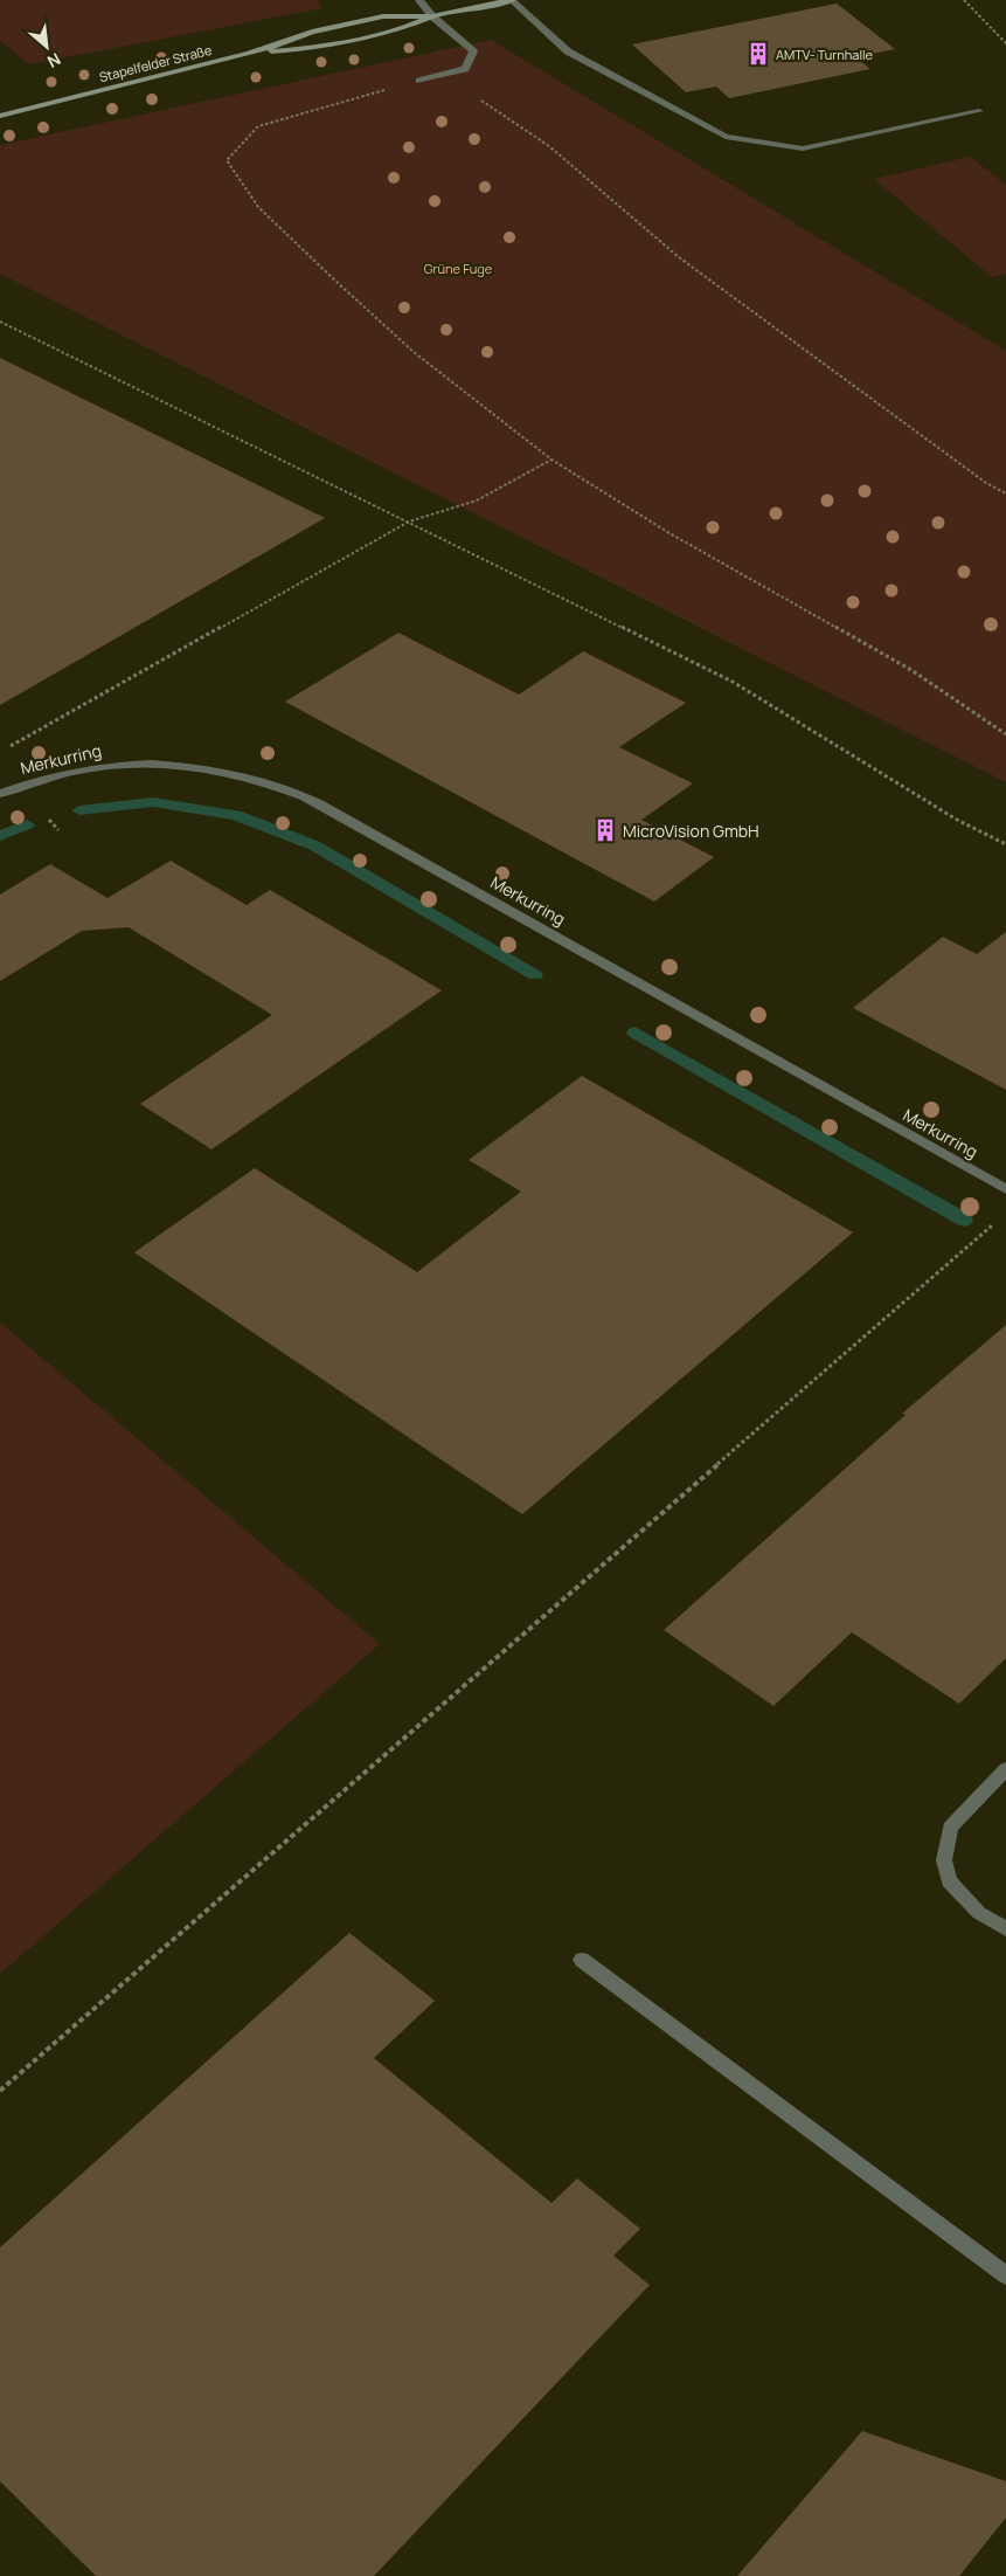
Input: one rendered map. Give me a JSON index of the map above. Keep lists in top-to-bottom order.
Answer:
{
  "streets": {
    "street": ["Stapelfelder Straße", "Merkurring"]
  },
  "parks": ["Grüne Fuge"],
  "places": {
    "building": ["AMTV- Turnhalle", "MicroVision GmbH"]
  },
  "north": "bottom right"
}
